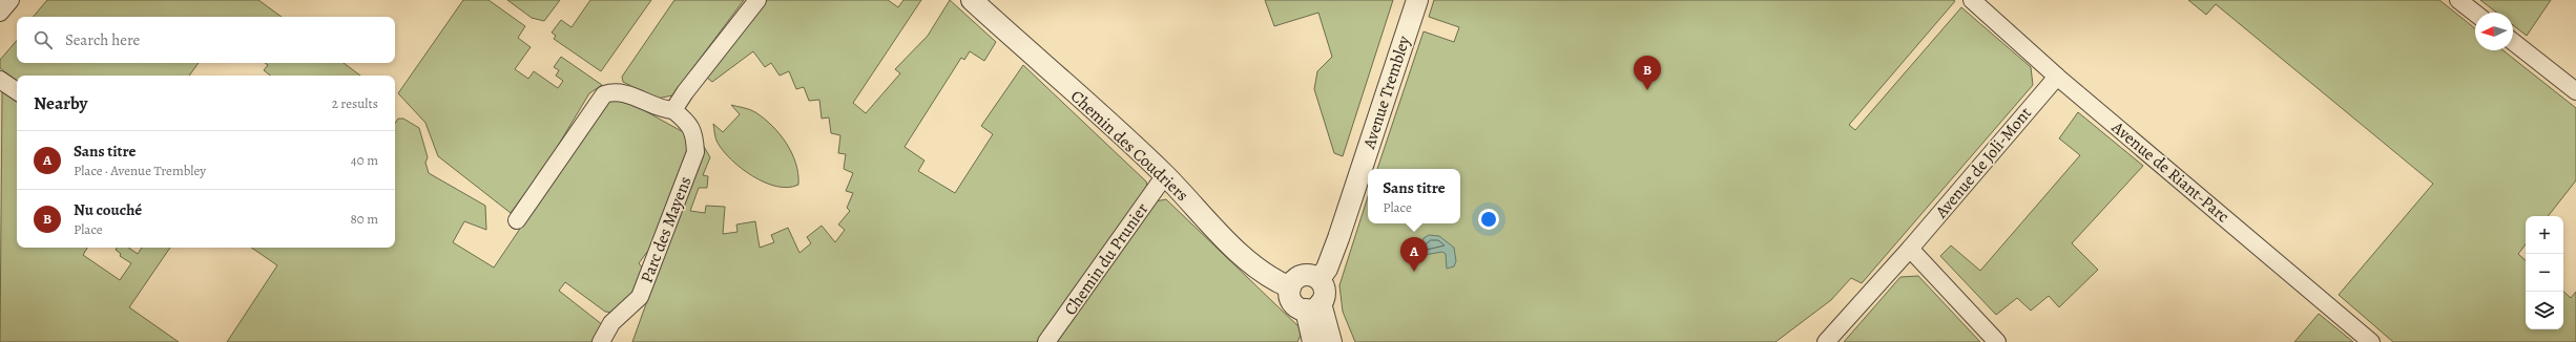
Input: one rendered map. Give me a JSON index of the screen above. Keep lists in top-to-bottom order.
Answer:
{
  "streets": {
    "street": [
      "Avenue Trembley",
      "Chemin des Coudriers",
      "Avenue de Joli-Mont",
      "Avenue de Riant-Parc",
      "Parc des Mayens",
      "Chemin du Prunier"
    ]
  },
  "crossings": [
    ["Avenue Trembley", "Chemin des Coudriers"],
    ["Chemin des Coudriers", "Chemin du Prunier"],
    ["Avenue de Joli-Mont", "Avenue de Riant-Parc"]
  ],
  "north": "left",
  "page": {
    "search": "Search here",
    "pins": ["B", "A"],
    "heading": ["Nearby", "2 results"],
    "list": [
      {
        "mark": "A",
        "name": "Sans titre",
        "note": "Place · Avenue Trembley",
        "value": "40 m"
      },
      {
        "mark": "B",
        "name": "Nu couché",
        "note": "Place",
        "value": "80 m"
      }
    ],
    "popup": ["Sans titre", "Place"],
    "map_buttons": ["+", "−"]
  }
}
